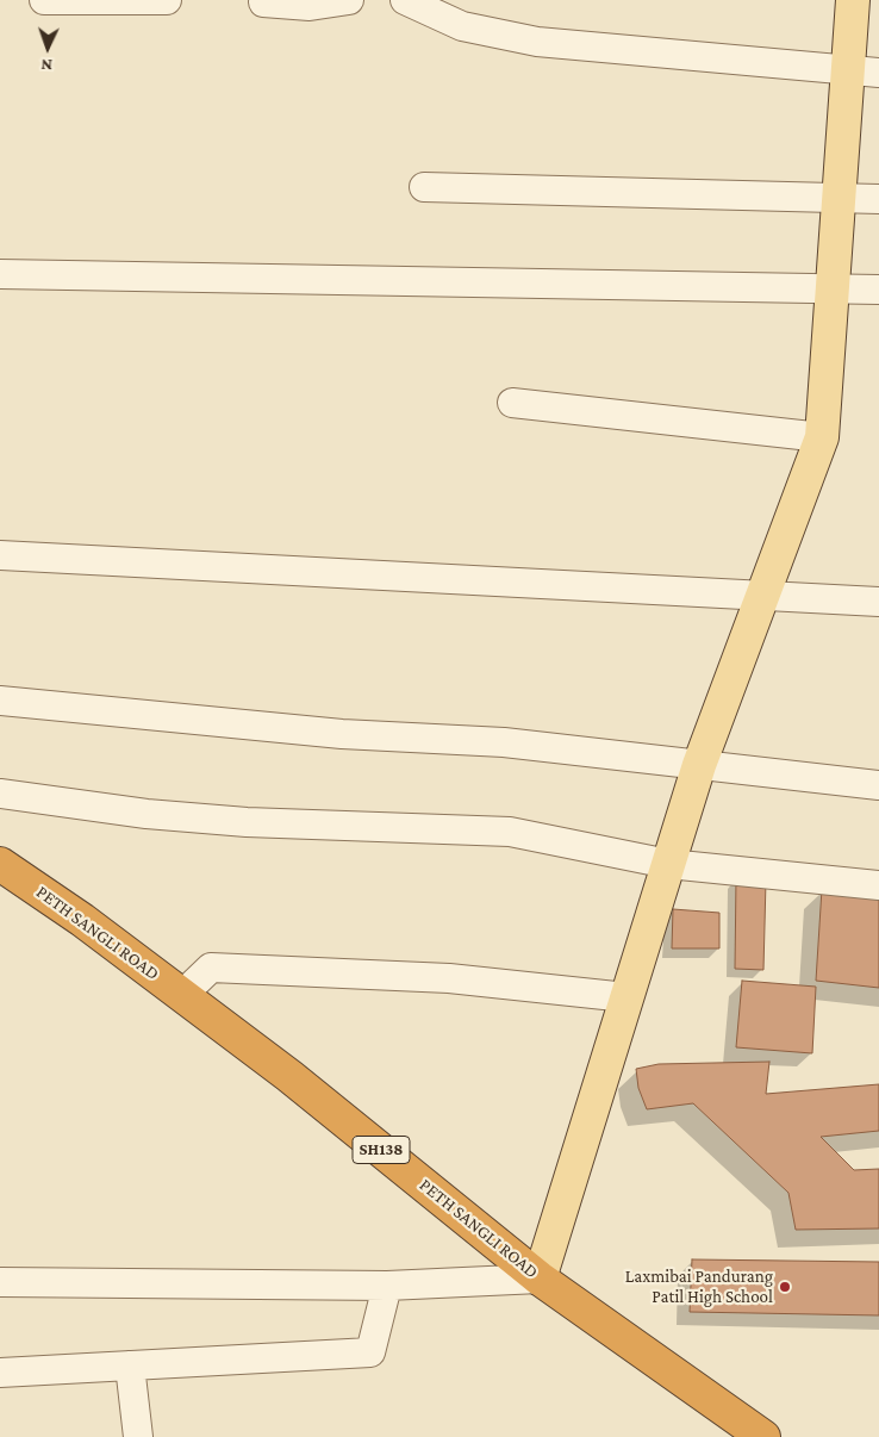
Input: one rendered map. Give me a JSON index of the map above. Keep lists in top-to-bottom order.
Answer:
{
  "streets": {
    "highway": ["PETH SANGLI ROAD", "SH138"]
  },
  "places": ["Laxmibai Pandurang Patil High School"],
  "north": "bottom"
}
